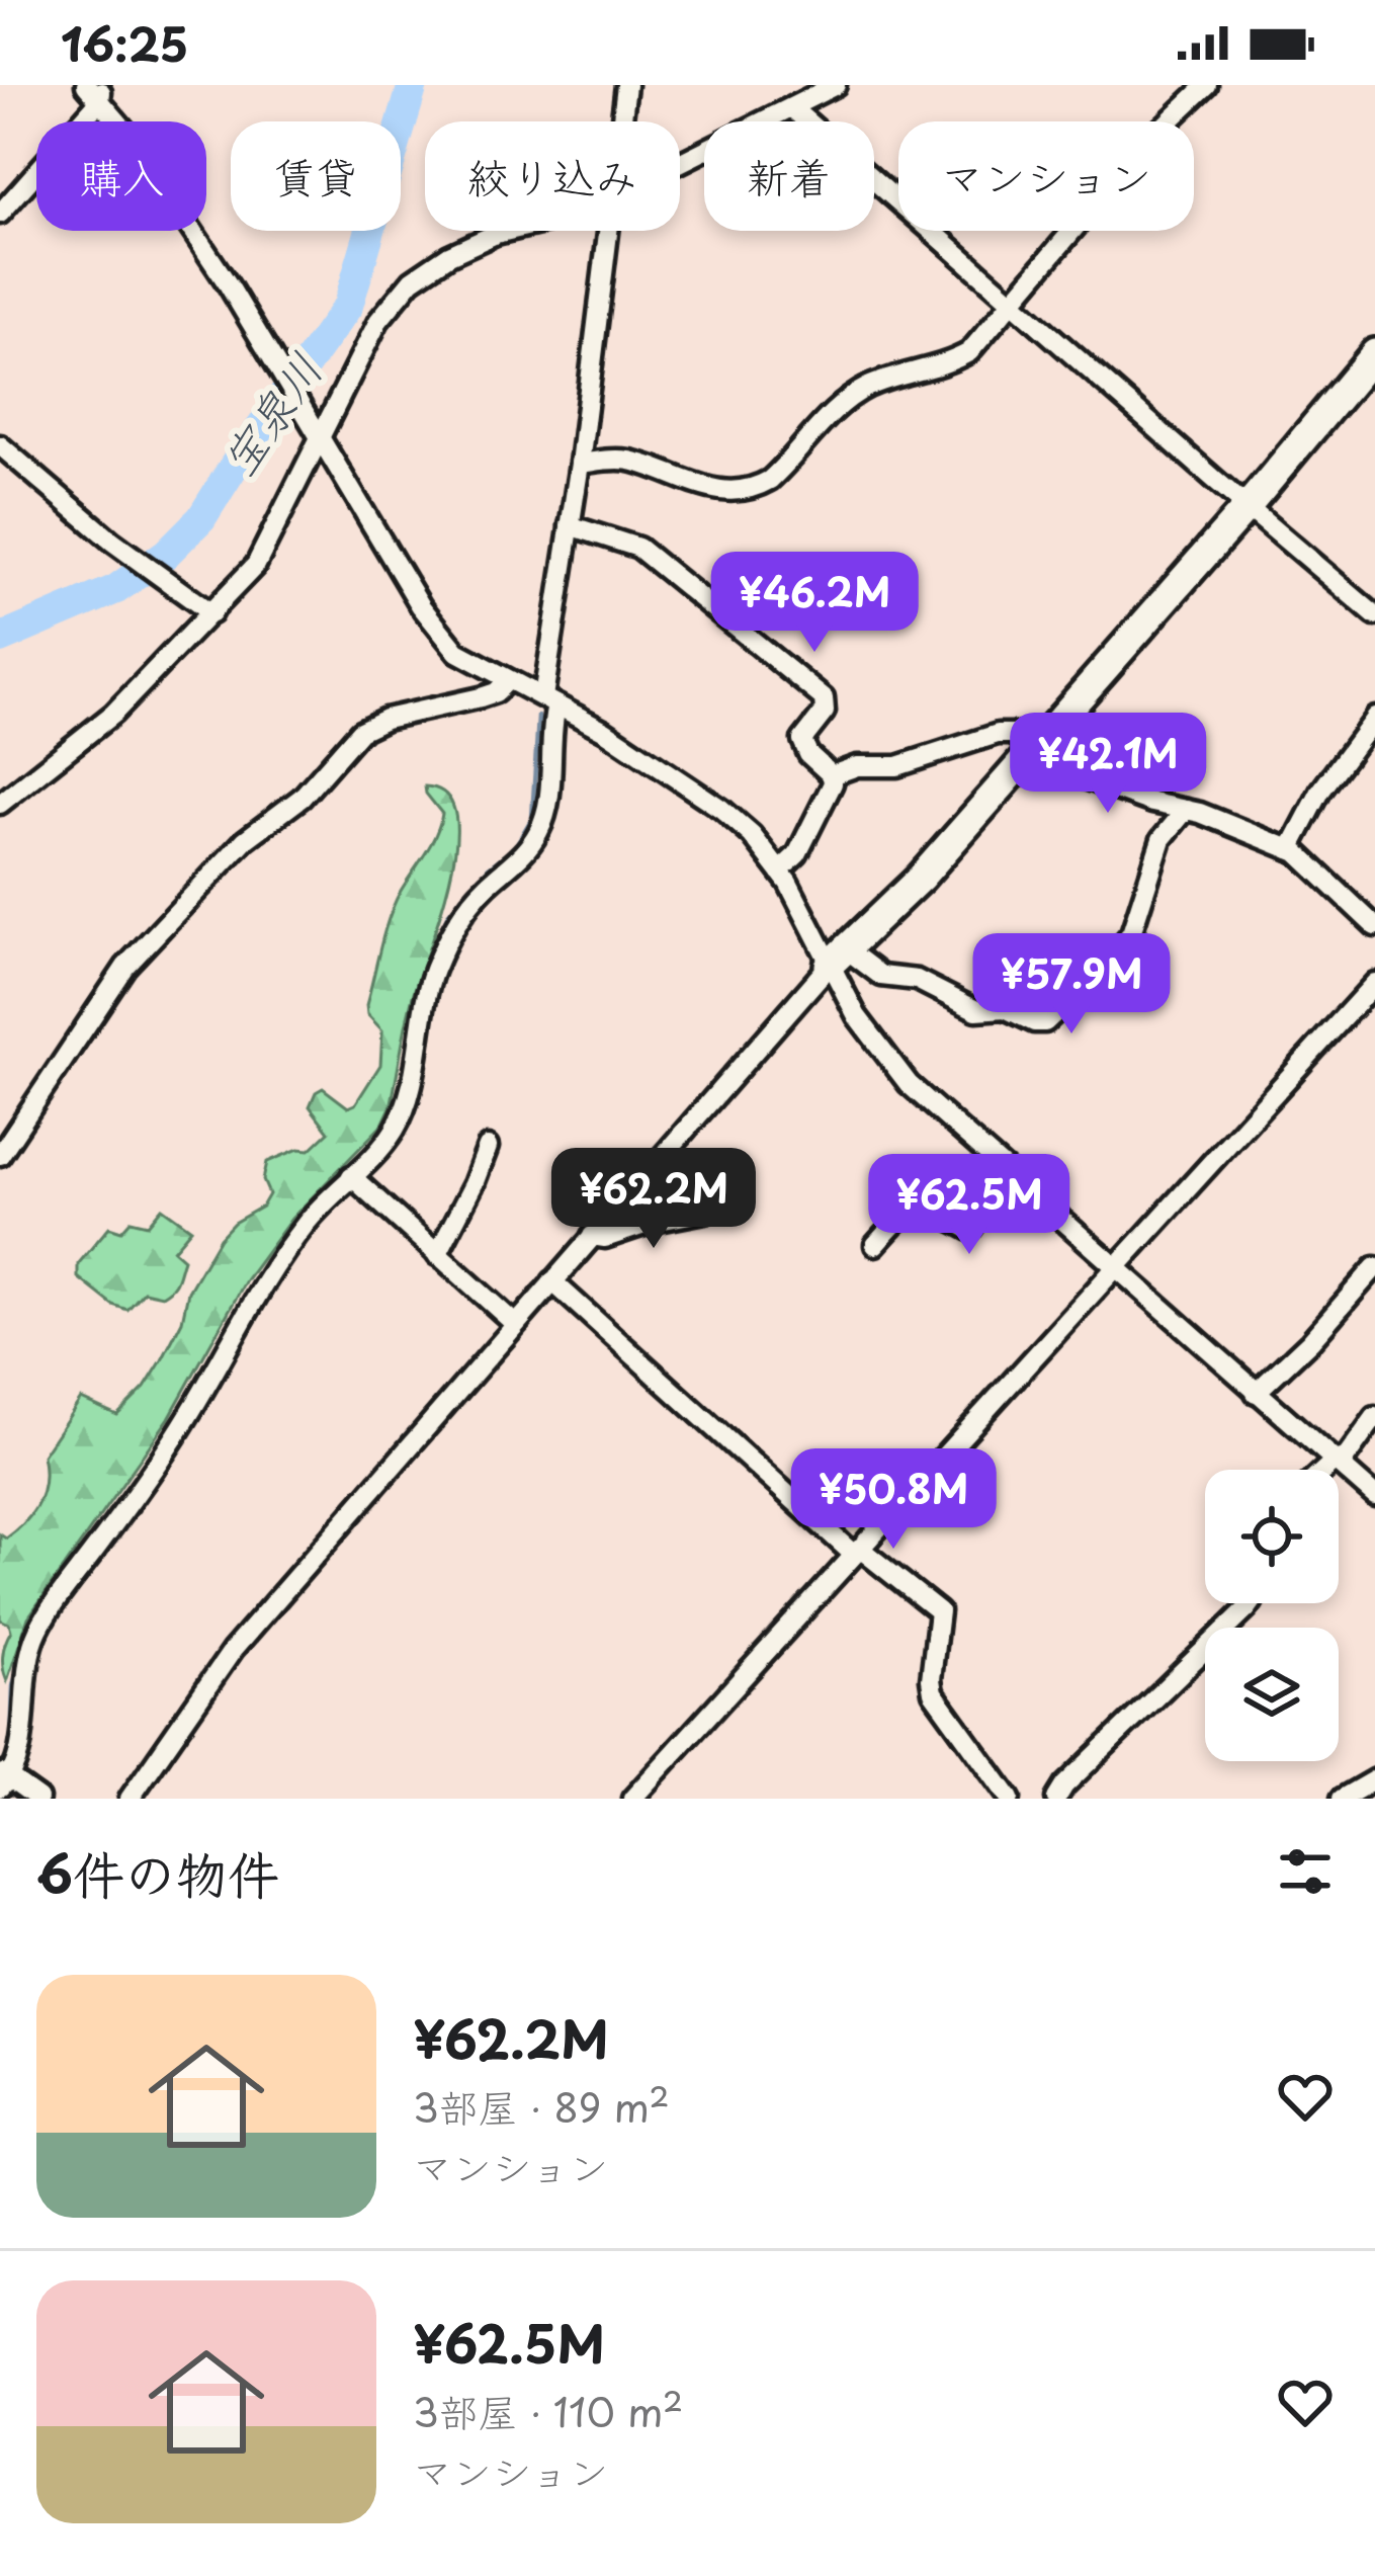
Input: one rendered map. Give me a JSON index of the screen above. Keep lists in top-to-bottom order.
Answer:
{
  "water": ["宝泉川"],
  "page": {
    "status": "16:25",
    "chip": [
      "購入",
      "賃貸",
      "絞り込み",
      "新着",
      "マンション"
    ],
    "price": [
      "¥46.2M",
      "¥42.1M",
      "¥57.9M",
      "¥62.2M",
      "¥62.5M",
      "¥50.8M"
    ],
    "heading": "6件の物件",
    "list": [
      {
        "name": "¥62.2M",
        "note": "3部屋 · 89 m² · マンション"
      },
      {
        "name": "¥62.5M",
        "note": "3部屋 · 110 m² · マンション"
      }
    ]
  }
}
